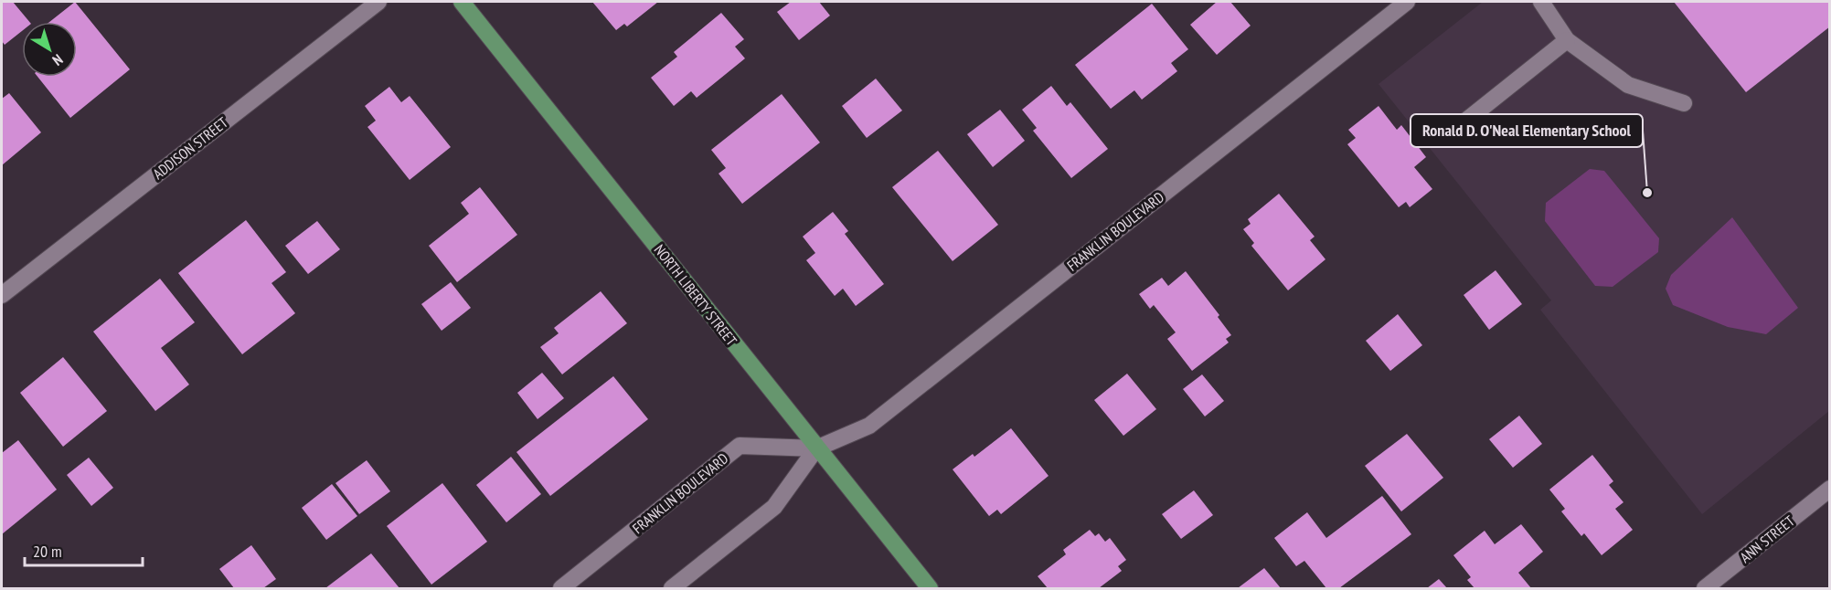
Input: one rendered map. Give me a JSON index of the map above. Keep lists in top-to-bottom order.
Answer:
{
  "streets": {
    "main road": ["NORTH LIBERTY STREET"],
    "street": ["ADDISON STREET", "FRANKLIN BOULEVARD", "ANN STREET"]
  },
  "crossings": [
    ["FRANKLIN BOULEVARD", "NORTH LIBERTY STREET"]
  ],
  "places": ["Ronald D. O'Neal Elementary School"],
  "scale_bar": "20 m",
  "north": "bottom right"
}
